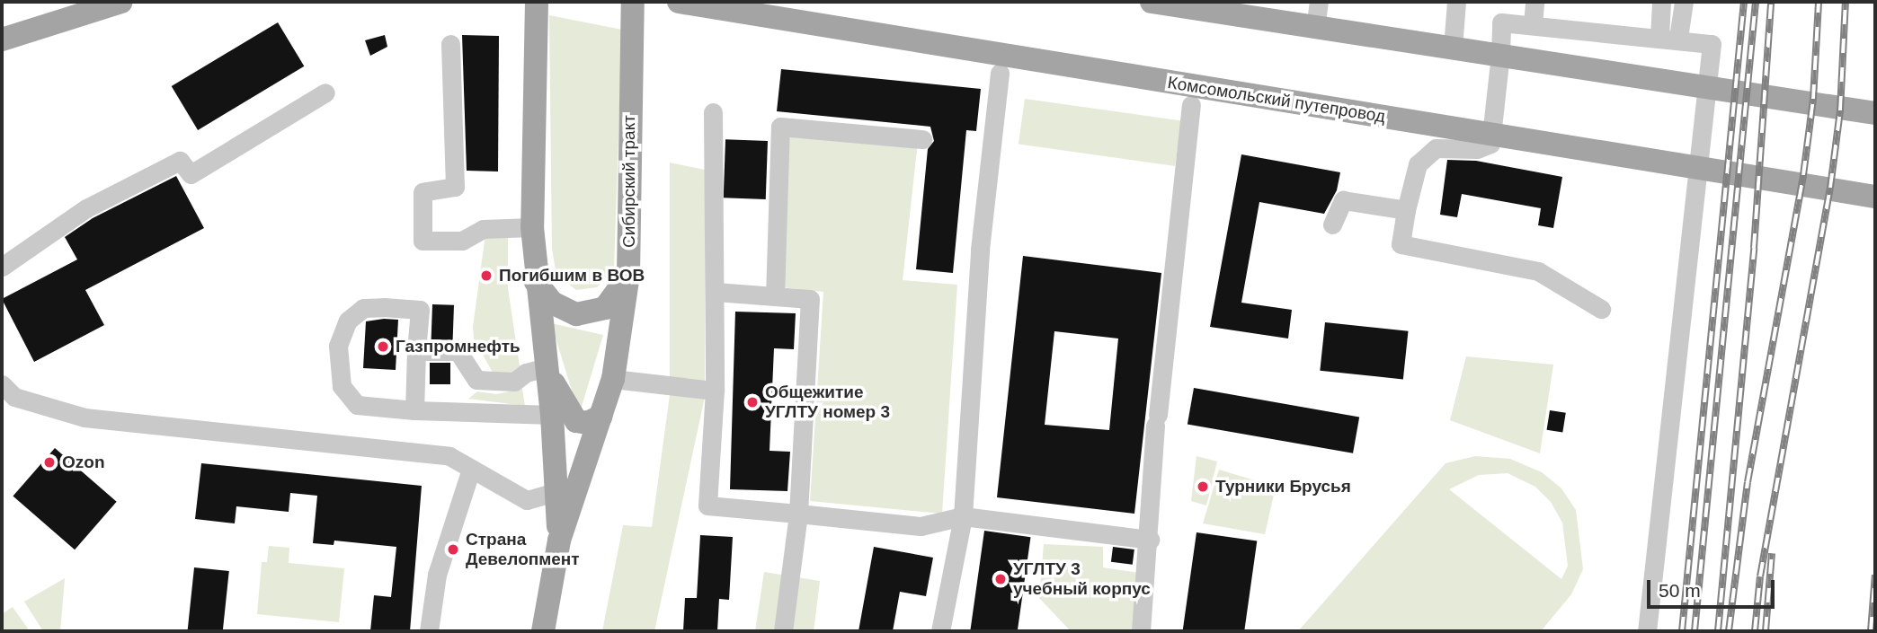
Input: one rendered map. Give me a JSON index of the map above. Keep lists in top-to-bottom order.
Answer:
{
  "streets": {
    "main road": ["Комсомольский путепровод", "Сибирский тракт"]
  },
  "places": [
    "Погибшим в ВОВ",
    "Газпромнефть",
    "Общежитие УГЛТУ номер 3",
    "Ozon",
    "Турники Брусья",
    "Страна Девелопмент",
    "УГЛТУ 3 учебный корпус"
  ],
  "scale_bar": "50 m"
}
